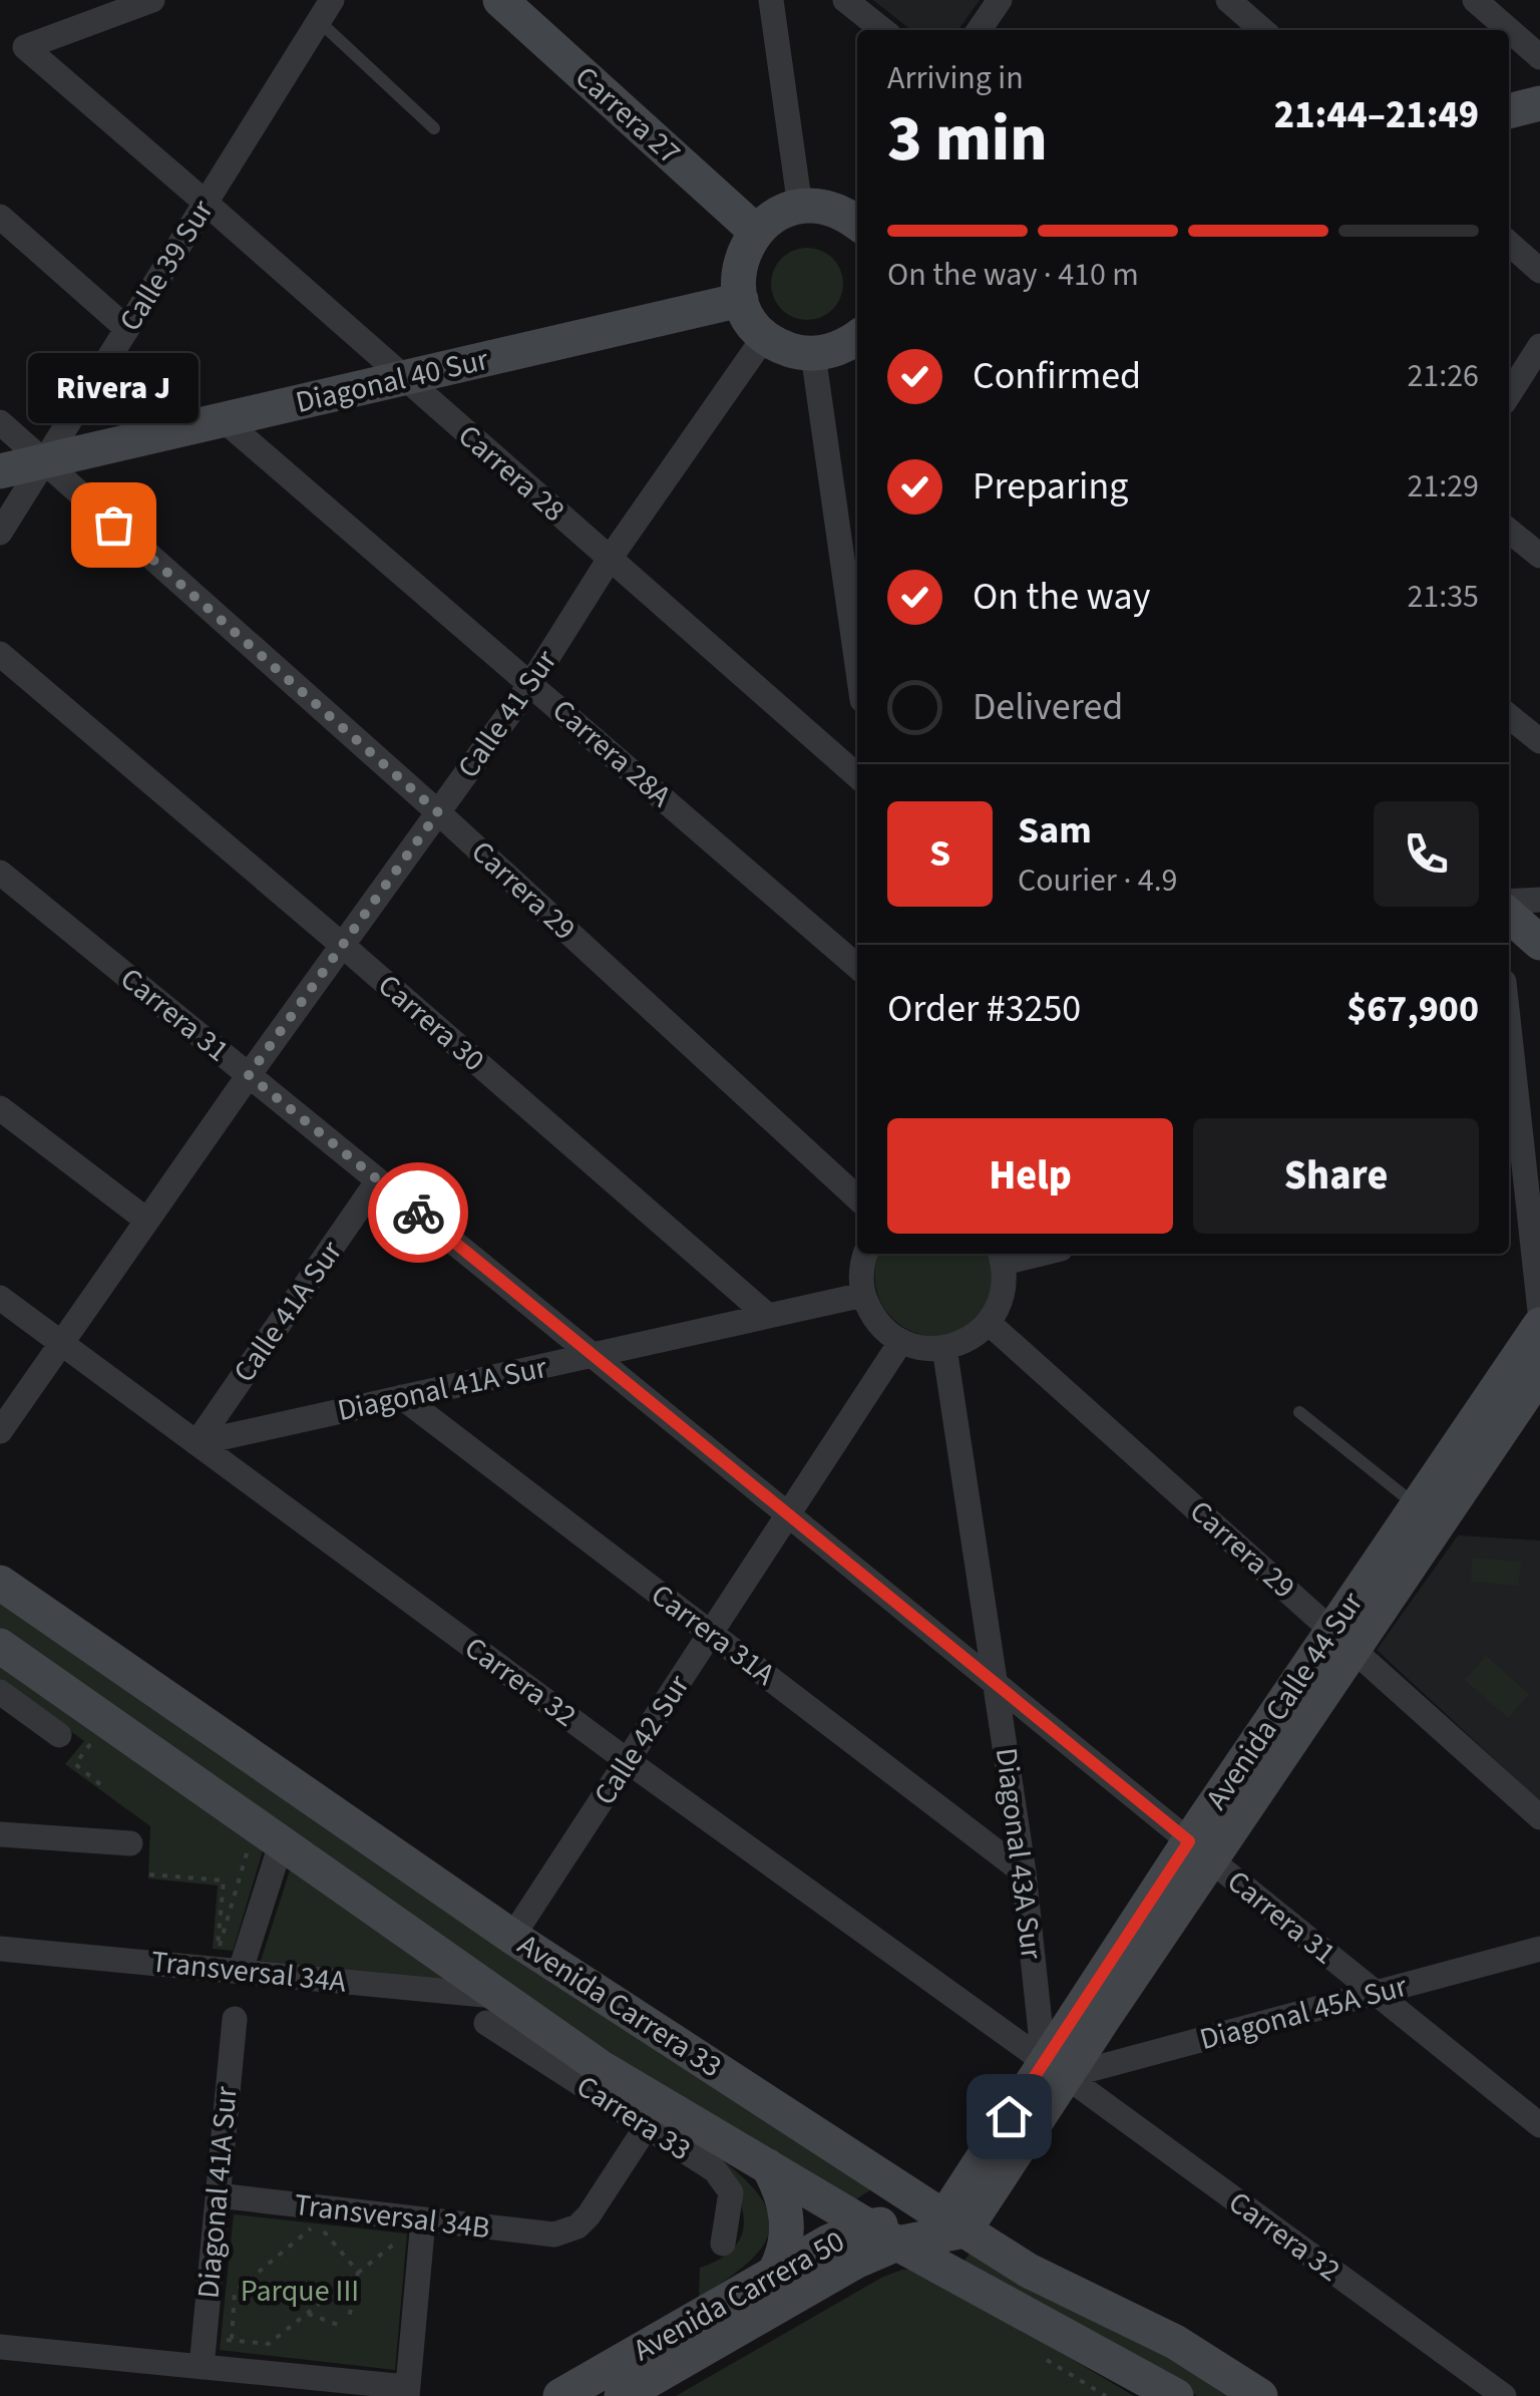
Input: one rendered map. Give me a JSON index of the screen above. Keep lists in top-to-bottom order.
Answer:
{
  "streets": {
    "main road": [
      "Carrera 27",
      "Diagonal 40 Sur",
      "Avenida Calle 44 Sur",
      "Avenida Carrera 33",
      "Avenida Carrera 50"
    ],
    "street": [
      "Calle 39 Sur",
      "Carrera 28",
      "Calle 41 Sur",
      "Carrera 28A",
      "Carrera 29",
      "Carrera 31",
      "Carrera 30",
      "Calle 41A Sur",
      "Diagonal 41A Sur",
      "Carrera 31A",
      "Carrera 32",
      "Calle 42 Sur",
      "Diagonal 43A Sur",
      "Transversal 34A",
      "Diagonal 45A Sur",
      "Carrera 33",
      "Transversal 34B"
    ]
  },
  "crossings": [
    ["Calle 39 Sur", "Diagonal 40 Sur"],
    ["Calle 39 Sur", "Carrera 28"],
    ["Calle 39 Sur", "Carrera 29"],
    ["Diagonal 40 Sur", "Carrera 28"],
    ["Diagonal 40 Sur", "Carrera 28A"],
    ["Diagonal 40 Sur", "Carrera 29"],
    ["Carrera 28", "Calle 41 Sur"],
    ["Calle 41 Sur", "Carrera 28A"],
    ["Calle 41 Sur", "Carrera 29"],
    ["Calle 41 Sur", "Carrera 31"],
    ["Calle 41 Sur", "Carrera 30"],
    ["Calle 41 Sur", "Carrera 32"],
    ["Carrera 29", "Avenida Calle 44 Sur"],
    ["Carrera 31", "Calle 41A Sur"],
    ["Carrera 31", "Diagonal 41A Sur"],
    ["Carrera 31", "Avenida Calle 44 Sur"],
    ["Carrera 31", "Calle 42 Sur"],
    ["Carrera 31", "Diagonal 43A Sur"],
    ["Carrera 31", "Diagonal 45A Sur"],
    ["Carrera 30", "Diagonal 41A Sur"],
    ["Calle 41A Sur", "Diagonal 41A Sur"],
    ["Calle 41A Sur", "Carrera 32"],
    ["Diagonal 41A Sur", "Carrera 31A"],
    ["Diagonal 41A Sur", "Carrera 32"],
    ["Diagonal 41A Sur", "Transversal 34B"],
    ["Carrera 31A", "Calle 42 Sur"],
    ["Carrera 31A", "Diagonal 43A Sur"],
    ["Carrera 32", "Avenida Calle 44 Sur"],
    ["Carrera 32", "Calle 42 Sur"],
    ["Carrera 32", "Diagonal 43A Sur"],
    ["Carrera 32", "Diagonal 45A Sur"],
    ["Avenida Calle 44 Sur", "Diagonal 43A Sur"],
    ["Avenida Calle 44 Sur", "Avenida Carrera 33"],
    ["Avenida Calle 44 Sur", "Diagonal 45A Sur"],
    ["Calle 42 Sur", "Avenida Carrera 33"],
    ["Diagonal 43A Sur", "Diagonal 45A Sur"],
    ["Transversal 34A", "Avenida Carrera 33"],
    ["Transversal 34A", "Carrera 33"],
    ["Avenida Carrera 33", "Carrera 33"],
    ["Avenida Carrera 33", "Avenida Carrera 50"],
    ["Carrera 33", "Transversal 34B"]
  ],
  "parks": ["Parque III"],
  "places": ["Rivera J"],
  "page": {
    "heading": ["3 min", "Arriving in", "21:44–21:49"],
    "panel": [
      "Sam",
      "Courier · 4.9",
      "Order #3250",
      "$67,900"
    ],
    "bar": "On the way · 410 m",
    "list": [
      ["Confirmed", "21:26"],
      ["Preparing", "21:29"],
      ["On the way", "21:35"],
      "Delivered"
    ],
    "bubble": "Rivera J",
    "round": "S",
    "buttons": ["Help", "Share"]
  }
}
